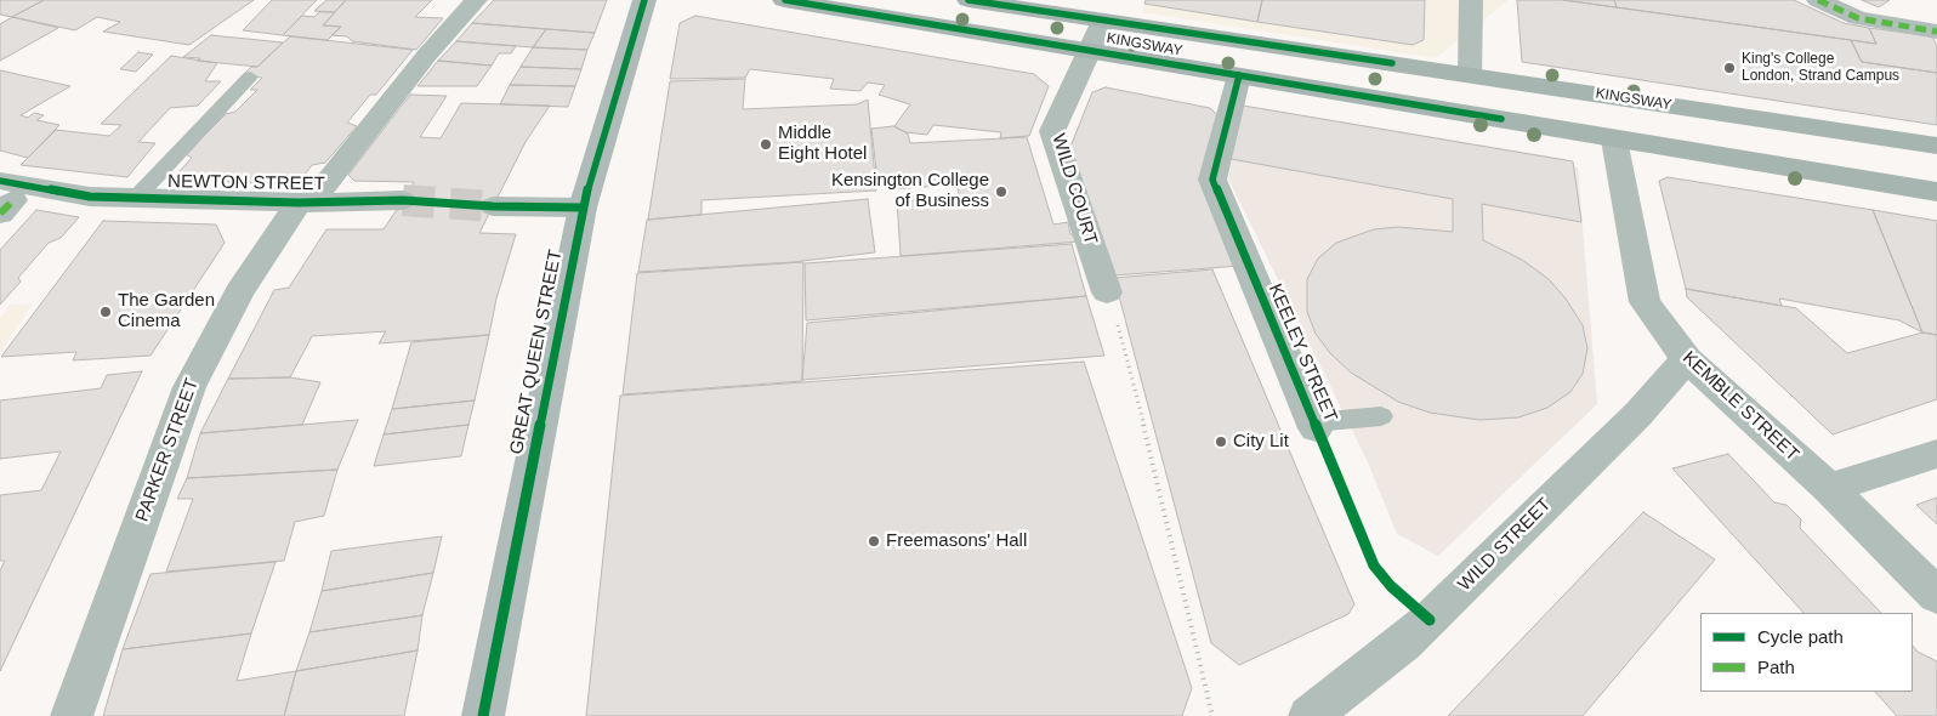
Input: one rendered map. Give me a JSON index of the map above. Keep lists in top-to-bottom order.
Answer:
{
  "streets": {
    "main road": ["KINGSWAY", "GREAT QUEEN STREET"],
    "street": [
      "NEWTON STREET",
      "WILD COURT",
      "KEELEY STREET",
      "KEMBLE STREET",
      "PARKER STREET",
      "WILD STREET"
    ]
  },
  "crossings": [
    ["KINGSWAY", "WILD COURT"],
    ["KINGSWAY", "KEELEY STREET"],
    ["KINGSWAY", "KEMBLE STREET"],
    ["NEWTON STREET", "PARKER STREET"],
    ["KEMBLE STREET", "WILD STREET"]
  ],
  "places": [
    "King's College London, Strand Campus",
    "Middle Eight Hotel",
    "Kensington College of Business",
    "The Garden Cinema",
    "City Lit",
    "Freemasons' Hall"
  ],
  "legend": ["Cycle path", "Path"]
}
